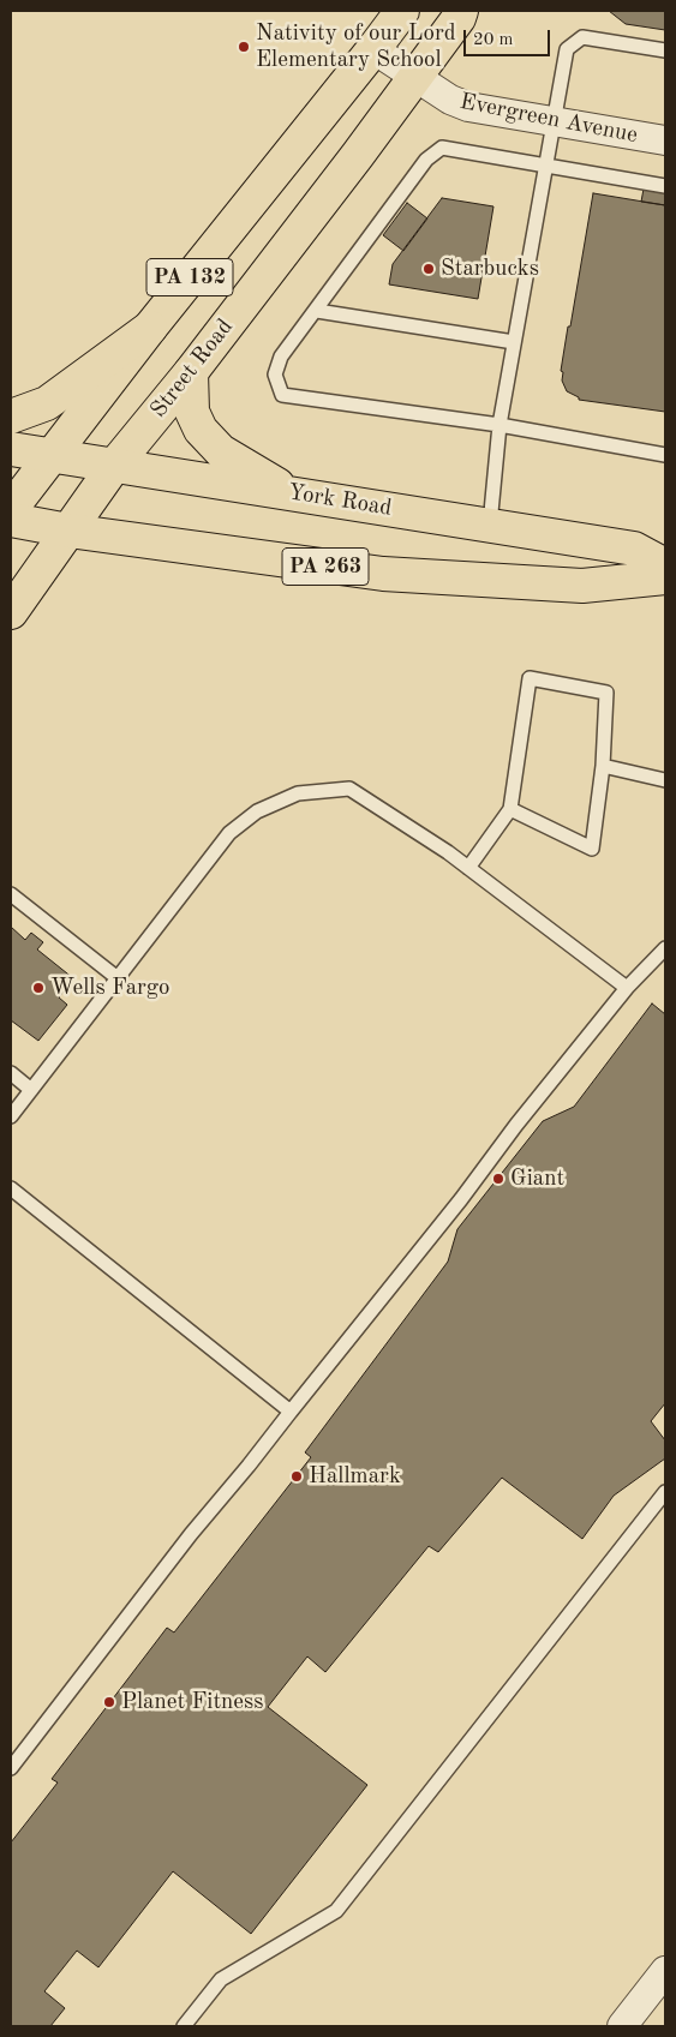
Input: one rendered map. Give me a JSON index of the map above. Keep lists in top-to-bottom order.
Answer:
{
  "streets": {
    "main road": [
      "PA 132",
      "Street Road",
      "York Road",
      "PA 263"
    ],
    "street": ["Evergreen Avenue"]
  },
  "crossings": [
    ["Evergreen Avenue", "PA 132"],
    ["Evergreen Avenue", "Street Road"],
    ["PA 132", "York Road"],
    ["Street Road", "York Road"],
    ["Street Road", "PA 263"]
  ],
  "places": [
    "Nativity of our Lord Elementary School",
    "Starbucks",
    "Wells Fargo",
    "Giant",
    "Hallmark",
    "Planet Fitness"
  ],
  "scale_bar": "20 m"
}
